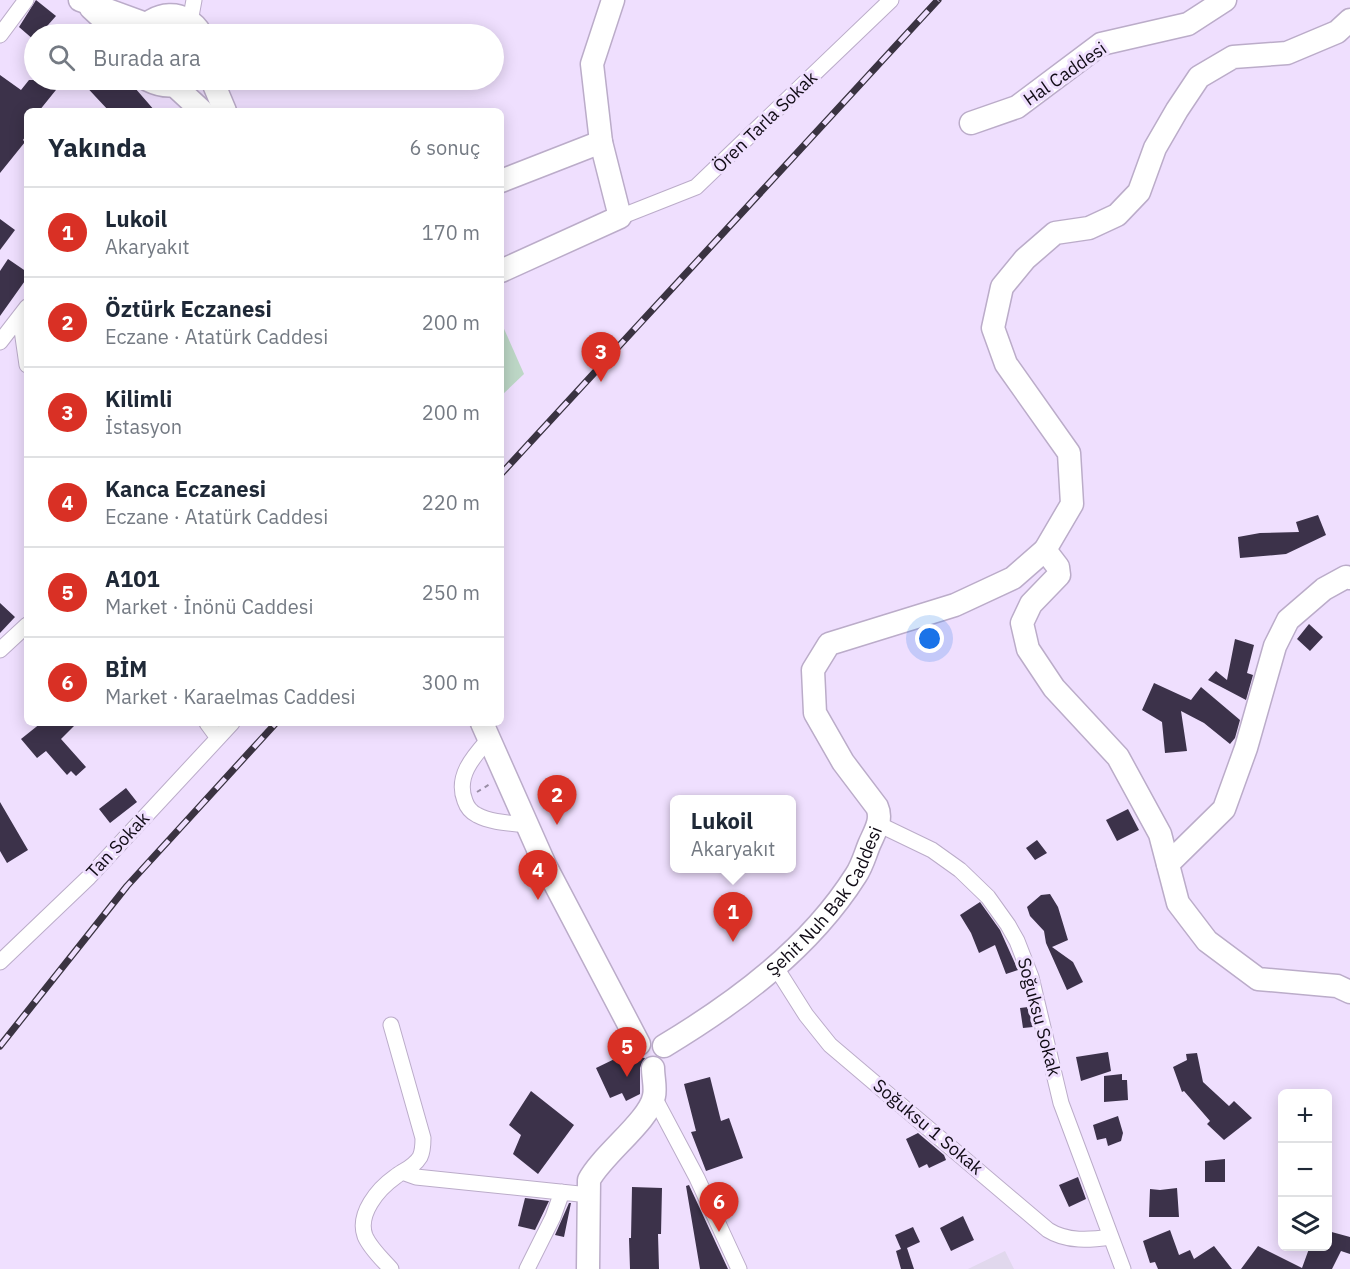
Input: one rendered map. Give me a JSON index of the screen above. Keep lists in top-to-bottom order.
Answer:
{
  "streets": {
    "main road": ["Hal Caddesi", "Şehit Nuh Bak Caddesi"],
    "street": [
      "Ören Tarla Sokak",
      "Tan Sokak",
      "Soğuksu Sokak",
      "Soğuksu 1 Sokak"
    ]
  },
  "crossings": [
    ["Şehit Nuh Bak Caddesi", "Soğuksu Sokak"],
    ["Şehit Nuh Bak Caddesi", "Soğuksu 1 Sokak"],
    ["Soğuksu Sokak", "Soğuksu 1 Sokak"]
  ],
  "page": {
    "search": "Burada ara",
    "heading": ["Yakında", "6 sonuç"],
    "list": [
      {
        "mark": "1",
        "name": "Lukoil",
        "note": "Akaryakıt",
        "value": "170 m"
      },
      {
        "mark": "2",
        "name": "Öztürk Eczanesi",
        "note": "Eczane · Atatürk Caddesi",
        "value": "200 m"
      },
      {
        "mark": "3",
        "name": "Kilimli",
        "note": "İstasyon",
        "value": "200 m"
      },
      {
        "mark": "4",
        "name": "Kanca Eczanesi",
        "note": "Eczane · Atatürk Caddesi",
        "value": "220 m"
      },
      {
        "mark": "5",
        "name": "A101",
        "note": "Market · İnönü Caddesi",
        "value": "250 m"
      },
      {
        "mark": "6",
        "name": "BİM",
        "note": "Market · Karaelmas Caddesi",
        "value": "300 m"
      }
    ],
    "pins": [
      "3",
      "2",
      "4",
      "1",
      "5",
      "6"
    ],
    "popup": ["Lukoil", "Akaryakıt"],
    "map_buttons": ["+", "−"]
  }
}
